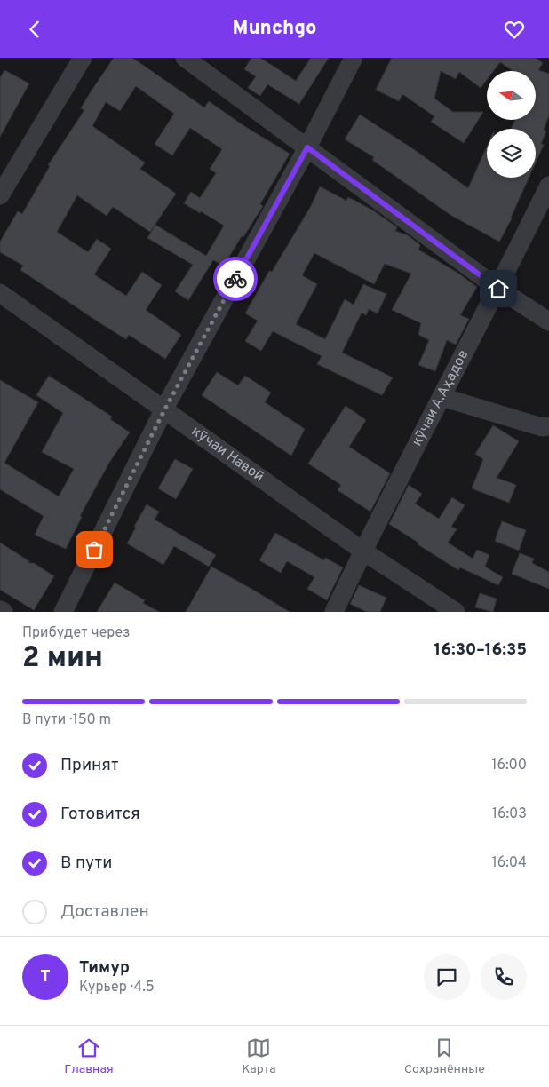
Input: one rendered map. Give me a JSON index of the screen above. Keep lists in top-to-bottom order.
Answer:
{
  "streets": {
    "street": ["кӯчаи А.Аҳадов", "кӯчаи Навоӣ"]
  },
  "crossings": [
    ["кӯчаи А.Аҳадов", "кӯчаи Навоӣ"]
  ],
  "north": "left",
  "page": {
    "header": "Munchgo",
    "heading": ["2 мин", "Прибудет через", "16:30–16:35"],
    "panel": ["Тимур", "Курьер · 4.5"],
    "bar": "В пути · 150 m",
    "list": [
      ["Принят", "16:00"],
      ["Готовится", "16:03"],
      ["В пути", "16:04"],
      "Доставлен"
    ],
    "round": "Т",
    "tabs": ["Главная", "Карта", "Сохранённые"]
  }
}
